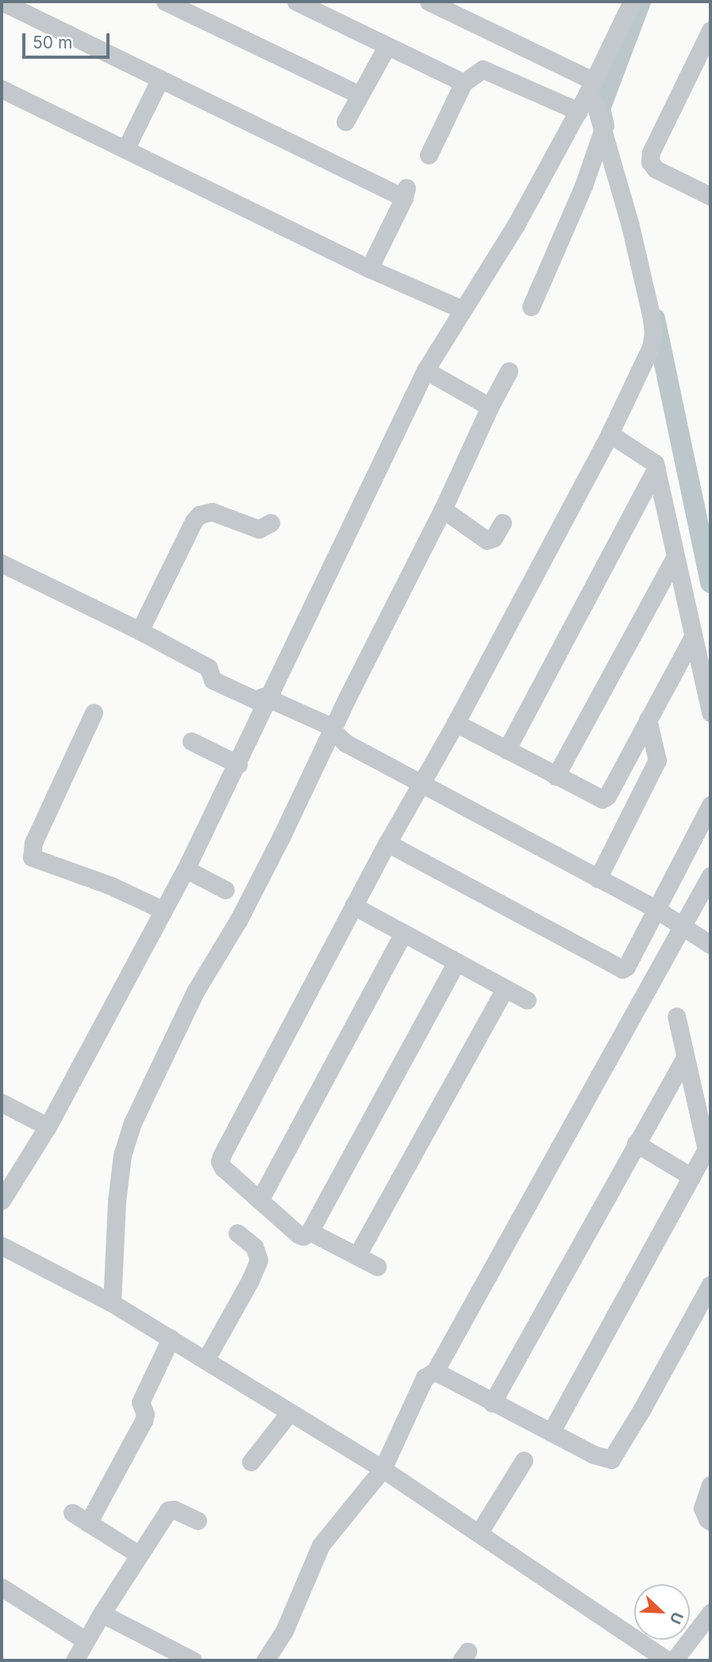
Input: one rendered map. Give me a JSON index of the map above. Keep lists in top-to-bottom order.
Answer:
{
  "scale_bar": "50 m",
  "north": "bottom right"
}
